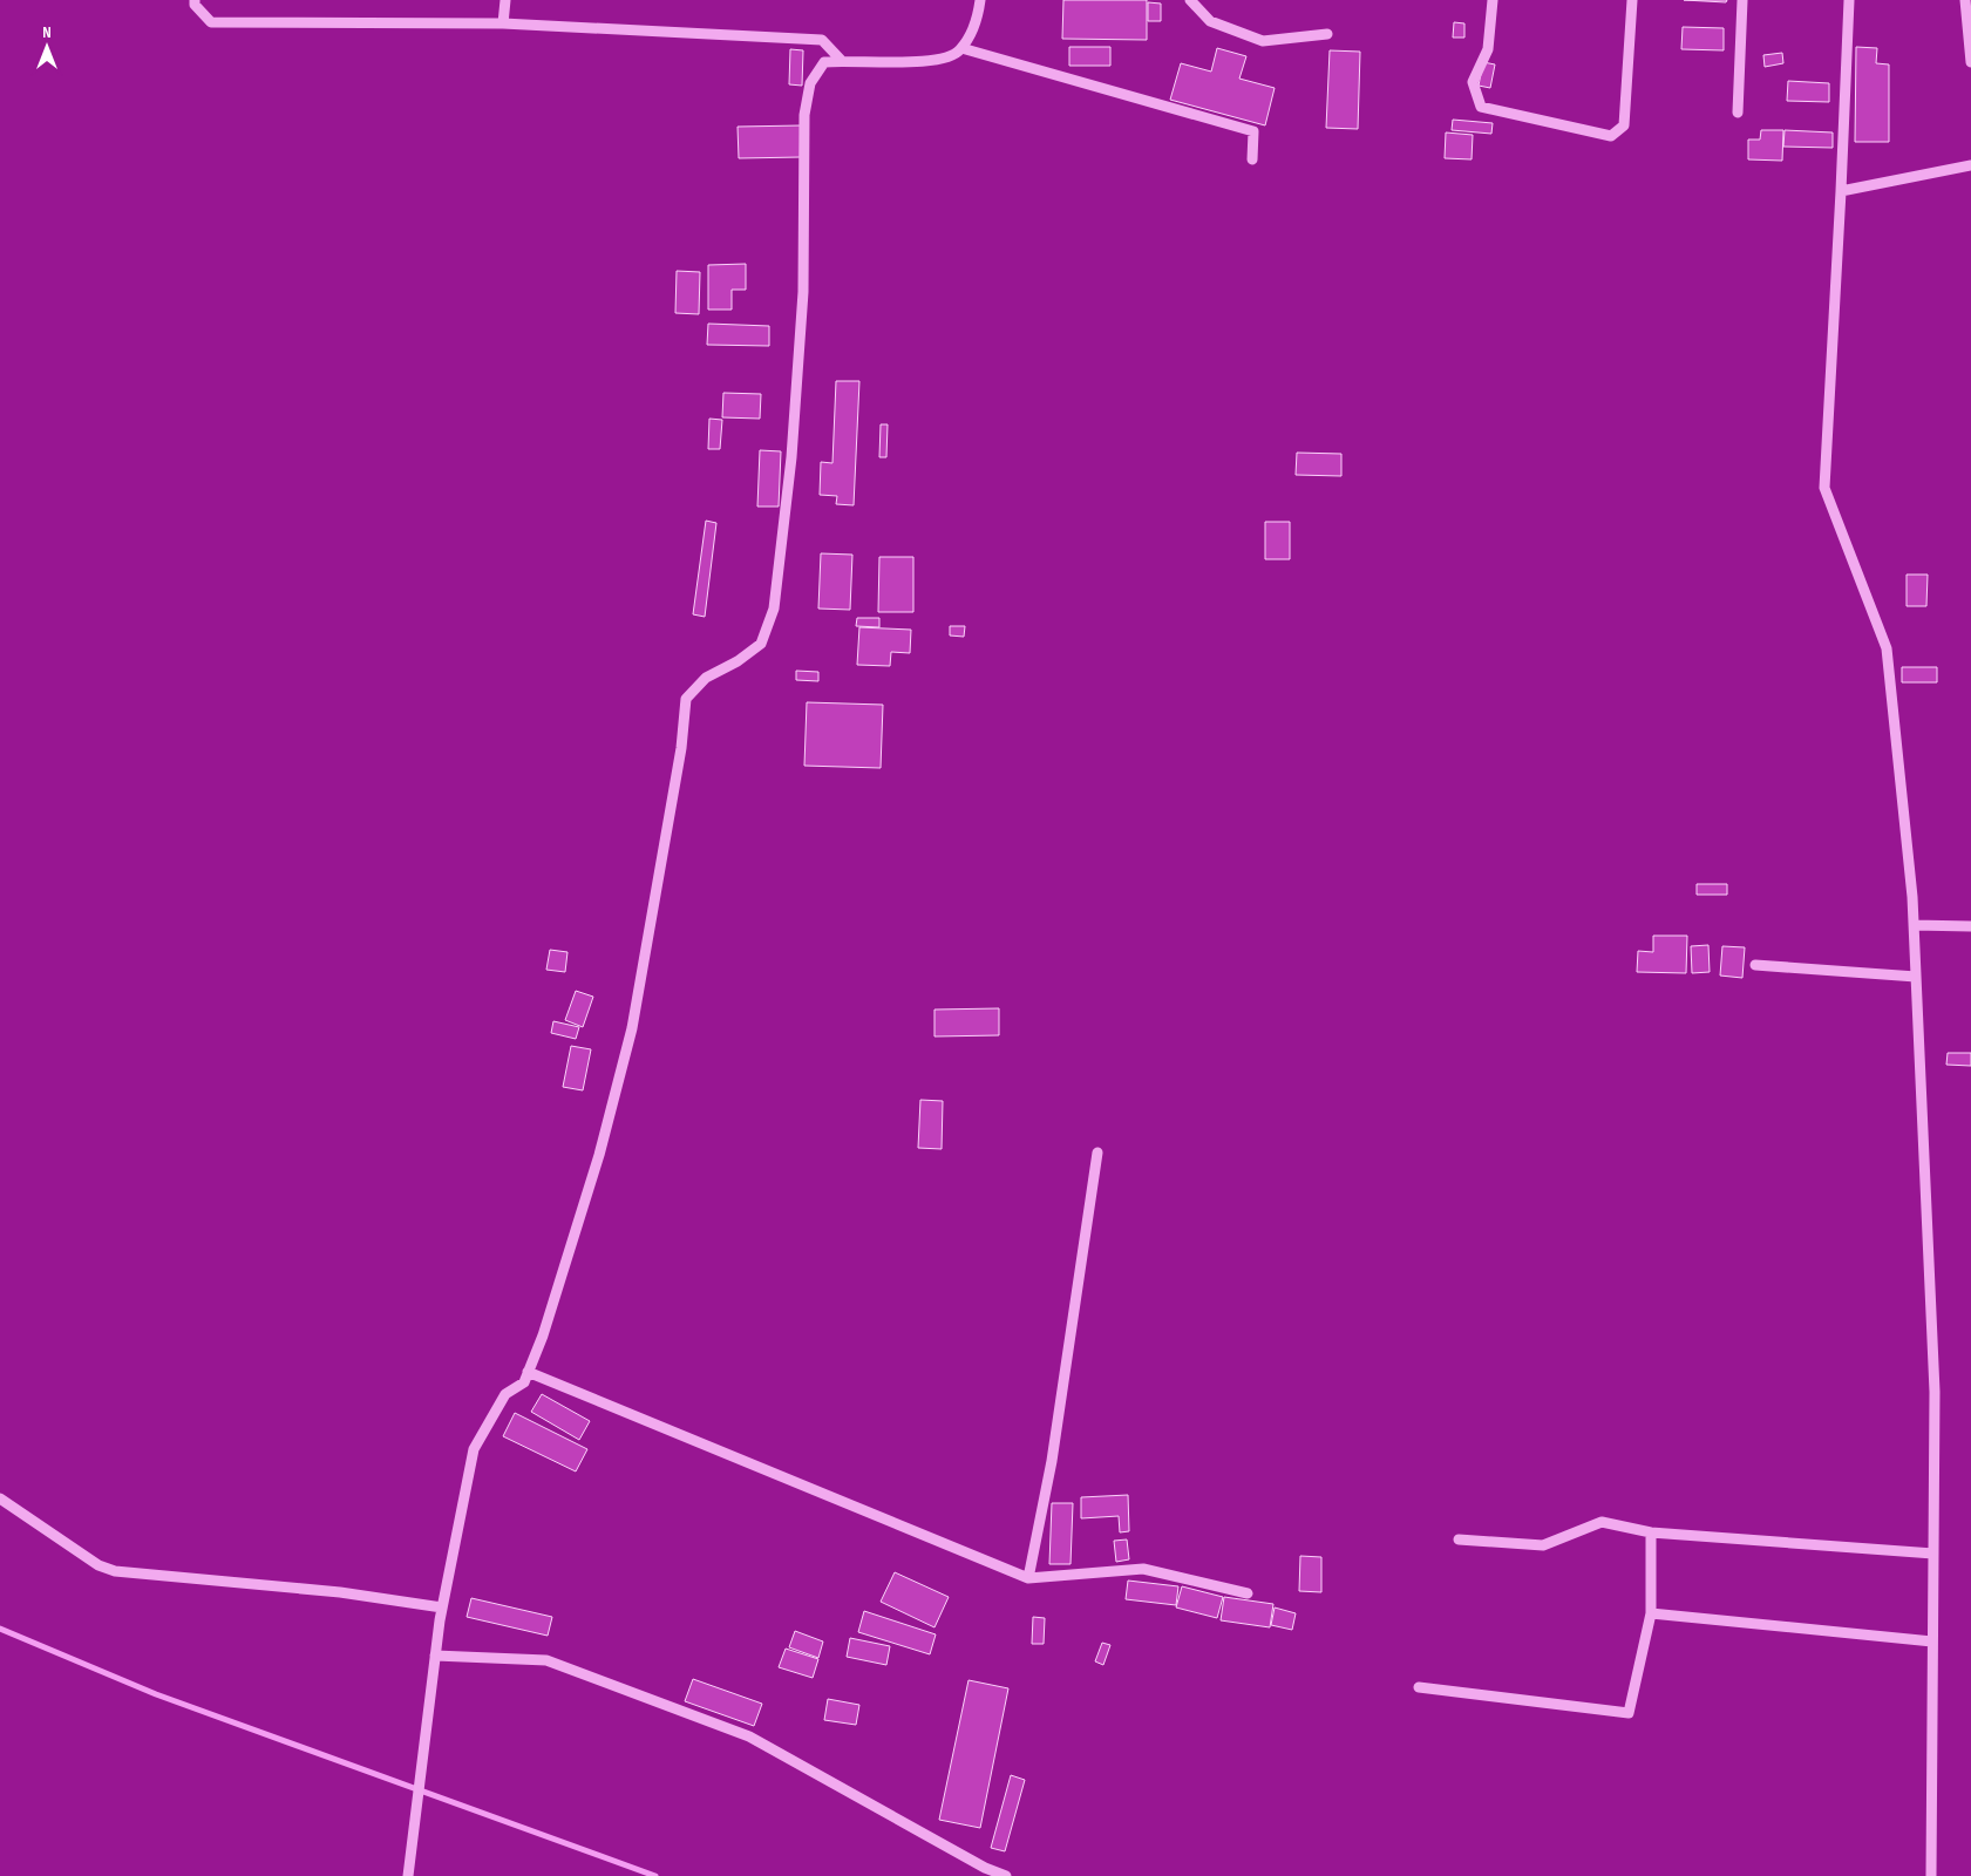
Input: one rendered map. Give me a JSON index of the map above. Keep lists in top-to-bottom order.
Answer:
{
  "north": "top"
}
